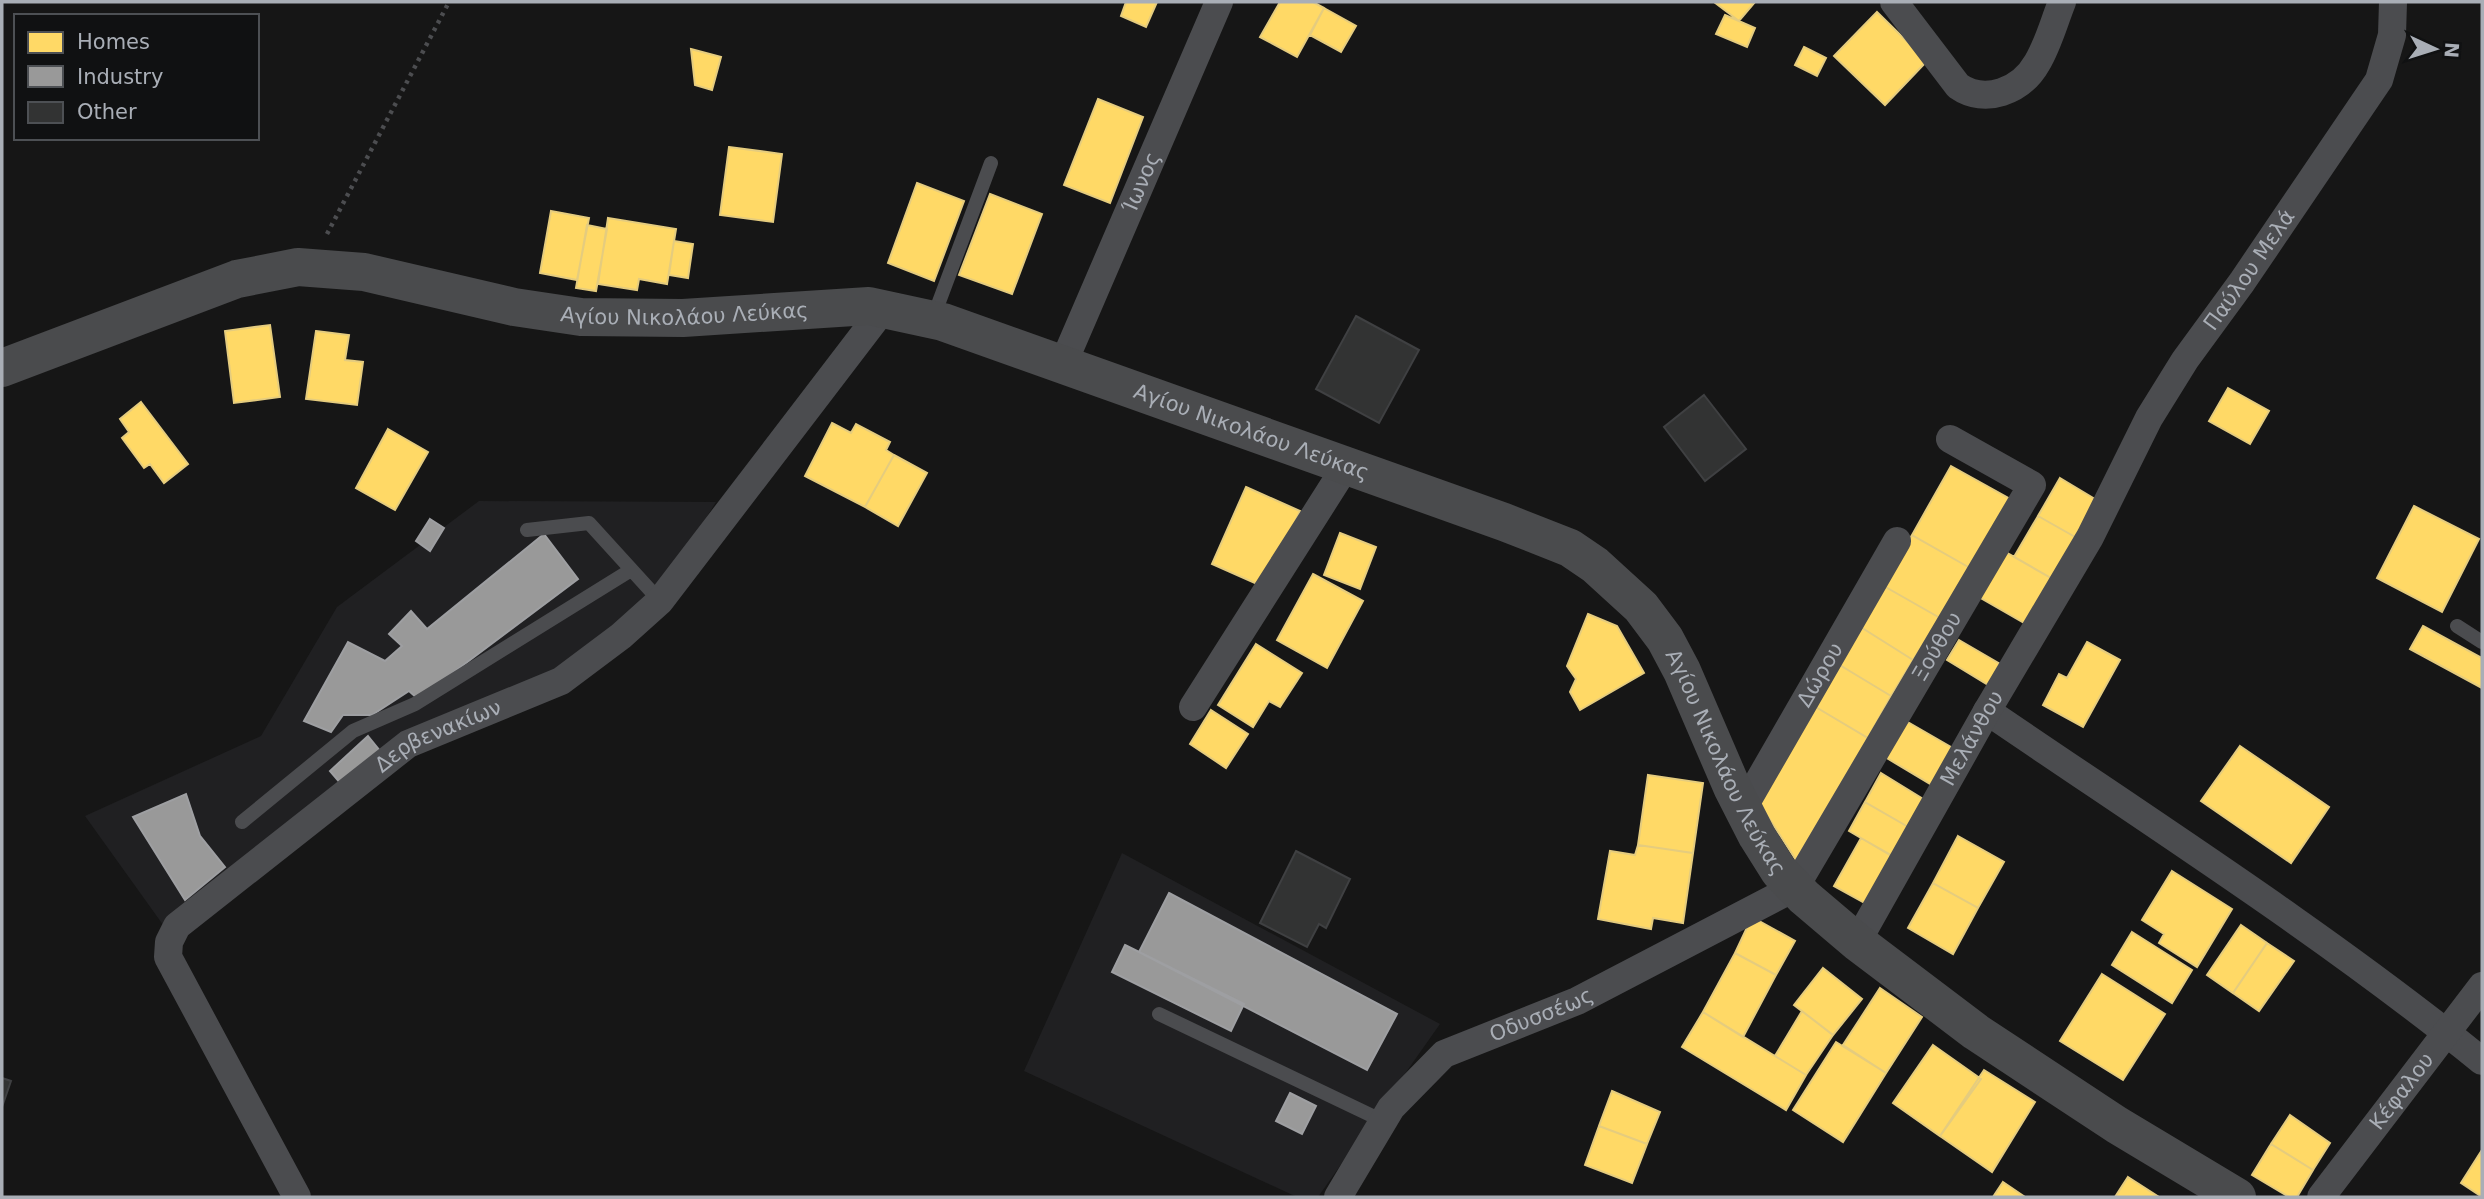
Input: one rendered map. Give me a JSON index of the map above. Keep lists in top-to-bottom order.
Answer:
{
  "streets": {
    "main road": ["Αγίου Νικολάου Λεύκας"],
    "street": [
      "Ίωνος",
      "Παύλου Μελά",
      "Ξούθου",
      "Δώρου",
      "Δερβενακίων",
      "Μελάνθου",
      "Οδυσσέως",
      "Κέφαλου"
    ]
  },
  "crossings": [
    ["Ίωνος", "Αγίου Νικολάου Λεύκας"],
    ["Παύλου Μελά", "Μελάνθου"],
    ["Αγίου Νικολάου Λεύκας", "Ξούθου"],
    ["Αγίου Νικολάου Λεύκας", "Δώρου"],
    ["Αγίου Νικολάου Λεύκας", "Δερβενακίων"],
    ["Αγίου Νικολάου Λεύκας", "Μελάνθου"],
    ["Αγίου Νικολάου Λεύκας", "Οδυσσέως"],
    ["Ξούθου", "Οδυσσέως"]
  ],
  "legend": ["Homes", "Industry", "Other"],
  "north": "right"
}
